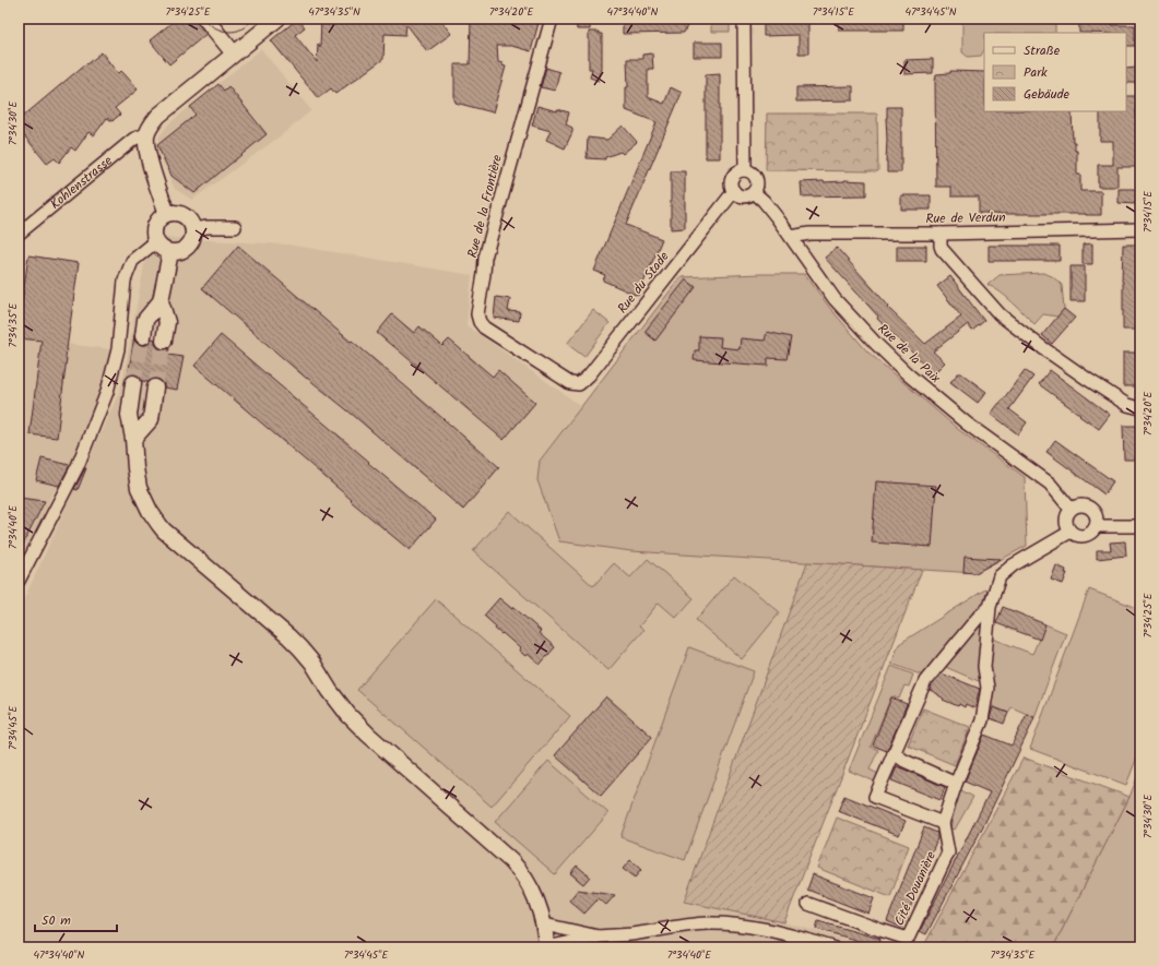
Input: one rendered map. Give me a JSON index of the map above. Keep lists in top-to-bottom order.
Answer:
{
  "streets": {
    "main road": ["Kohlenstrasse"],
    "street": [
      "Rue de la Frontière",
      "Rue de Verdun",
      "Rue du Stade",
      "Rue de la Paix",
      "Cité Douanière"
    ]
  },
  "crossings": [
    ["Rue de la Frontière", "Rue du Stade"],
    ["Rue de Verdun", "Rue de la Paix"],
    ["Rue du Stade", "Rue de la Paix"],
    ["Rue de la Paix", "Cité Douanière"]
  ],
  "legend": ["Straße", "Park", "Gebäude"],
  "scale_bar": "50 m",
  "coordinates": [
    "7°34'25\"E",
    "47°34'35\"N",
    "7°34'20\"E",
    "47°34'40\"N",
    "7°34'15\"E",
    "47°34'45\"N",
    "7°34'30\"E",
    "7°34'35\"E",
    "7°34'40\"E",
    "7°34'45\"E"
  ]
}
